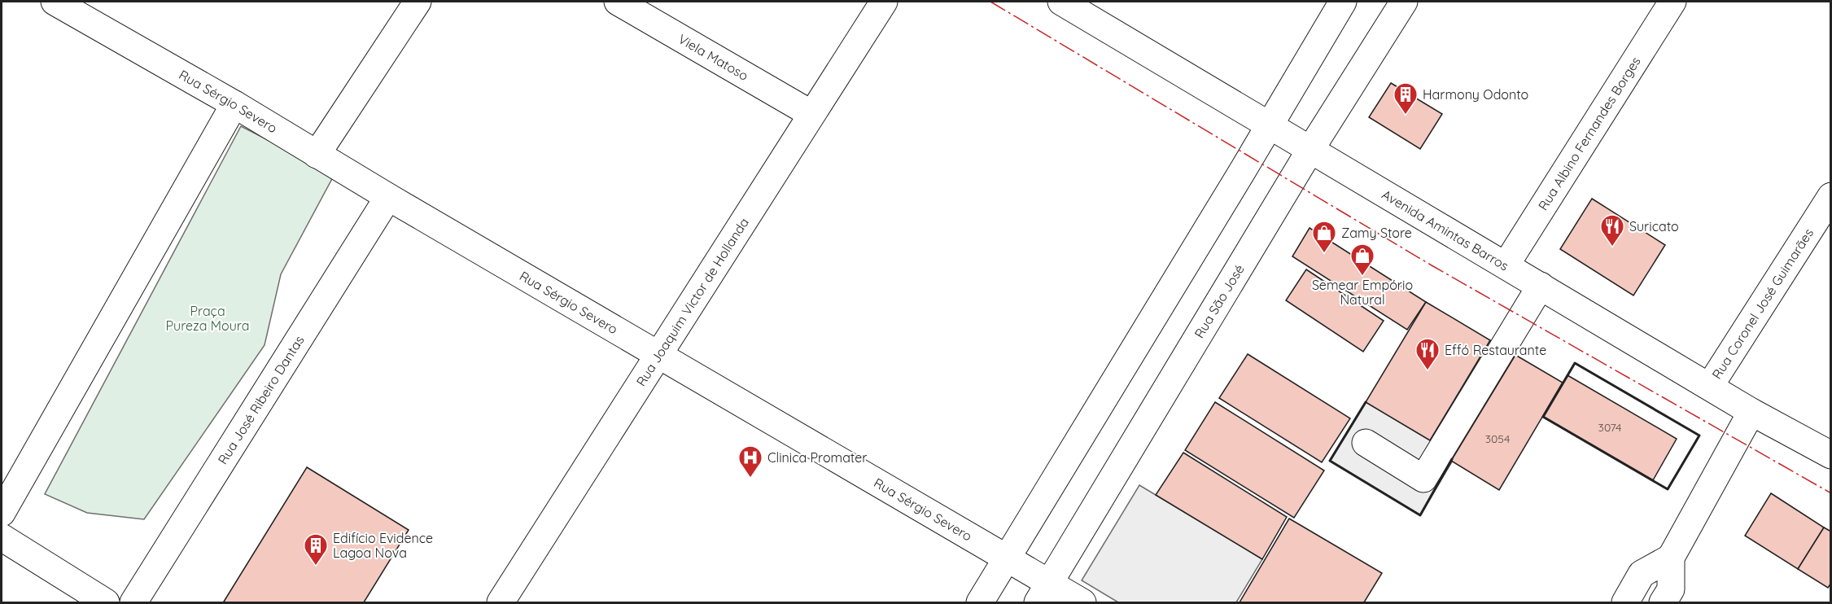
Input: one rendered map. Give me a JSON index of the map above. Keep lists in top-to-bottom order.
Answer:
{
  "streets": {
    "street": [
      "Viela Matoso",
      "Rua Sérgio Severo",
      "Rua Albino Fernandes Borges",
      "Avenida Amintas Barros",
      "Rua São José",
      "Rua Joaquim Victor de Hollanda",
      "Rua Coronel José Guimarães",
      "Rua José Ribeiro Dantas"
    ]
  },
  "crossings": [
    ["Viela Matoso", "Rua Joaquim Victor de Hollanda"],
    ["Rua Sérgio Severo", "Rua São José"],
    ["Rua Sérgio Severo", "Rua Joaquim Victor de Hollanda"],
    ["Rua Sérgio Severo", "Rua José Ribeiro Dantas"],
    ["Rua Albino Fernandes Borges", "Avenida Amintas Barros"],
    ["Avenida Amintas Barros", "Rua São José"],
    ["Avenida Amintas Barros", "Rua Coronel José Guimarães"]
  ],
  "parks": ["Praça Pureza Moura"],
  "places": {
    "building": ["Harmony Odonto", "Edifício Evidence Lagoa Nova"],
    "restaurant": ["Suricato", "Effó Restaurante"],
    "shop": ["Zamy Store", "Semear Empório Natural"],
    "hospital": ["Clinica Promater"]
  },
  "house_numbers": ["3074", "3054"]
}
